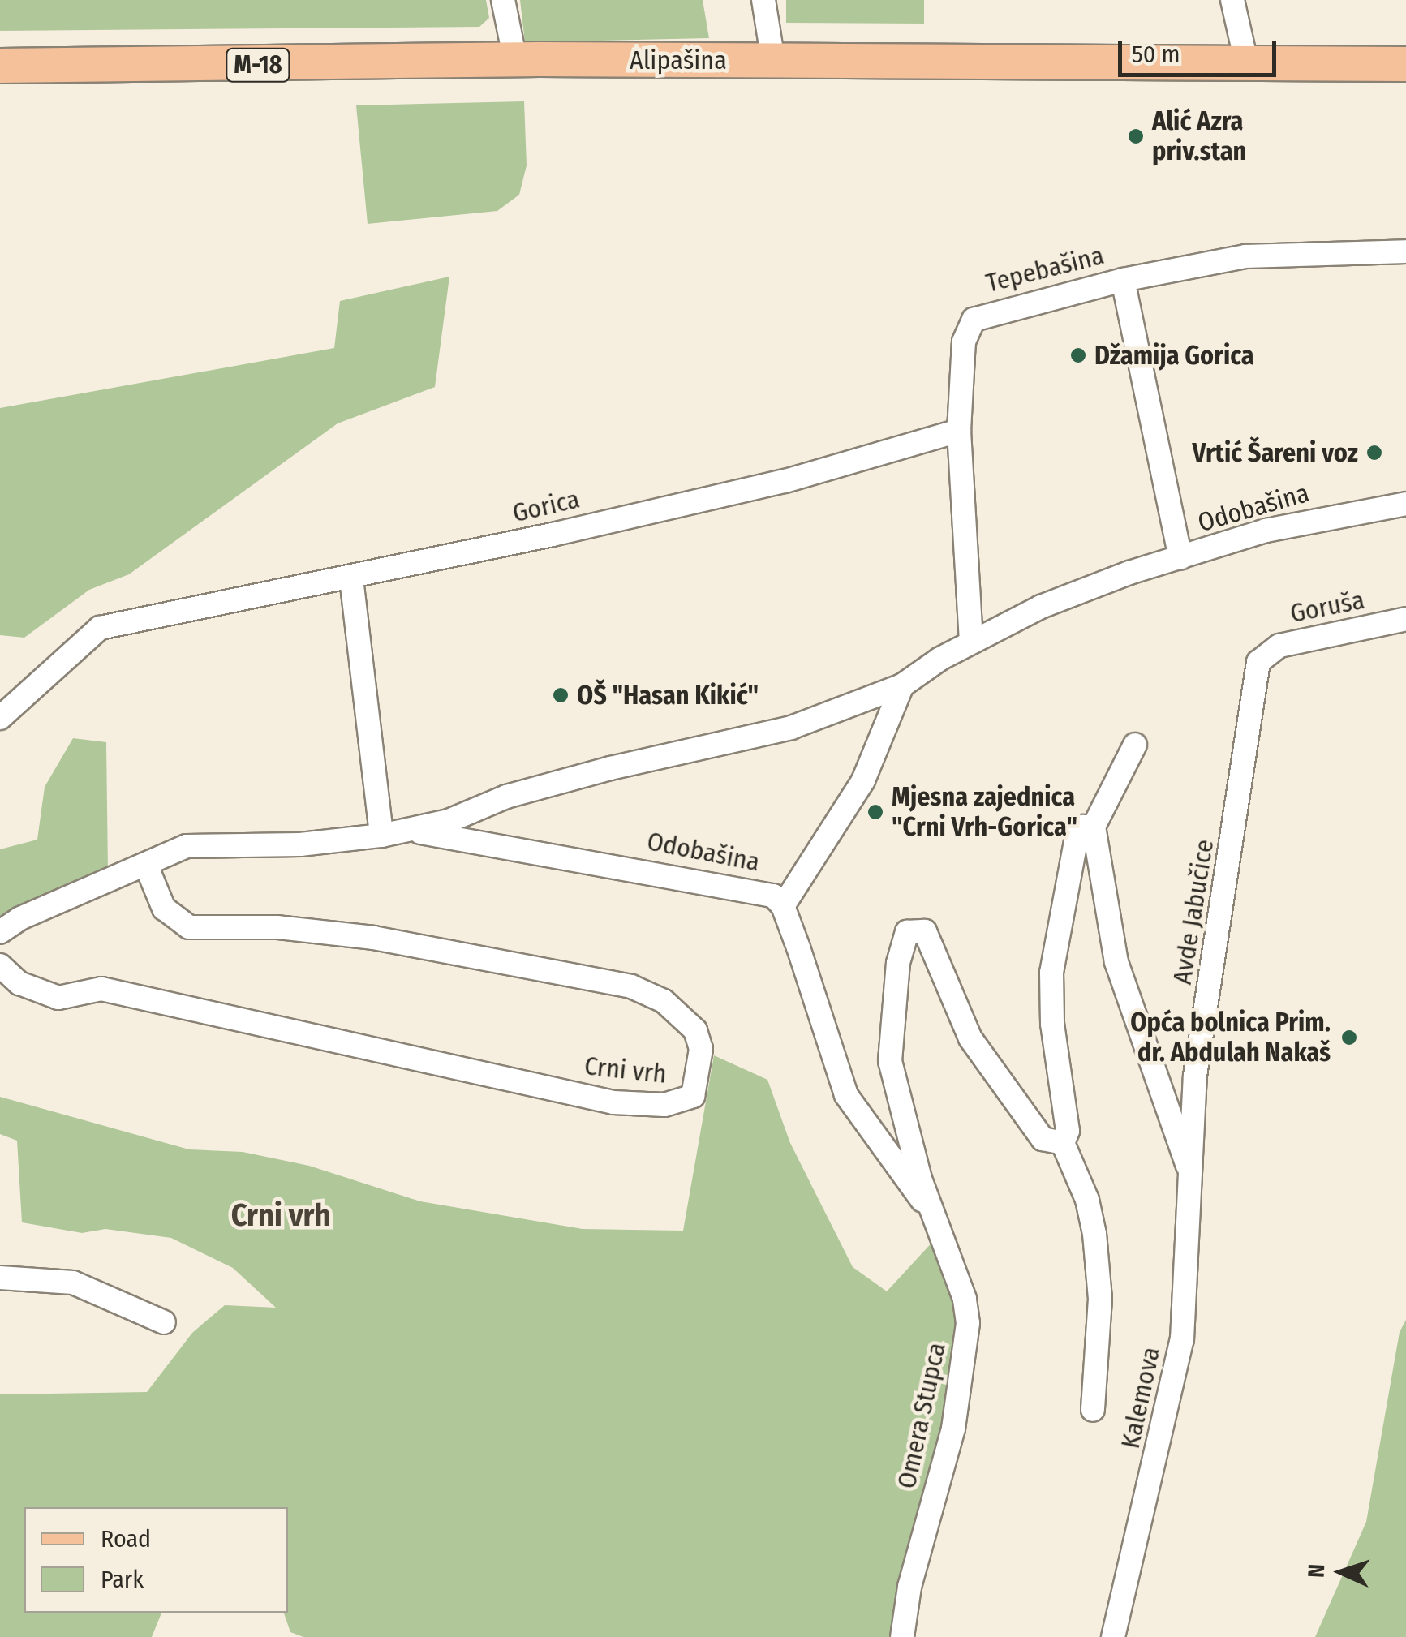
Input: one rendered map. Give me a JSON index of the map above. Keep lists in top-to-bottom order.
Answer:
{
  "streets": {
    "main road": ["Alipašina", "M-18"],
    "street": [
      "Tepebašina",
      "Gorica",
      "Odobašina",
      "Goruša",
      "Avde Jabučice",
      "Crni vrh",
      "Kalemova",
      "Omera Stupca"
    ]
  },
  "crossings": [
    ["Tepebašina", "Gorica"],
    ["Tepebašina", "Odobašina"],
    ["Odobašina", "Crni vrh"],
    ["Odobašina", "Omera Stupca"],
    ["Goruša", "Avde Jabučice"],
    ["Avde Jabučice", "Kalemova"]
  ],
  "districts": ["Crni vrh"],
  "places": [
    "Alić Azra priv.stan",
    "Džamija Gorica",
    "Vrtić Šareni voz",
    "OŠ \"Hasan Kikić\"",
    "Mjesna zajednica \"Crni Vrh-Gorica\"",
    "Opća bolnica Prim. dr. Abdulah Nakaš"
  ],
  "legend": ["Road", "Park"],
  "scale_bar": "50 m",
  "north": "left"
}
